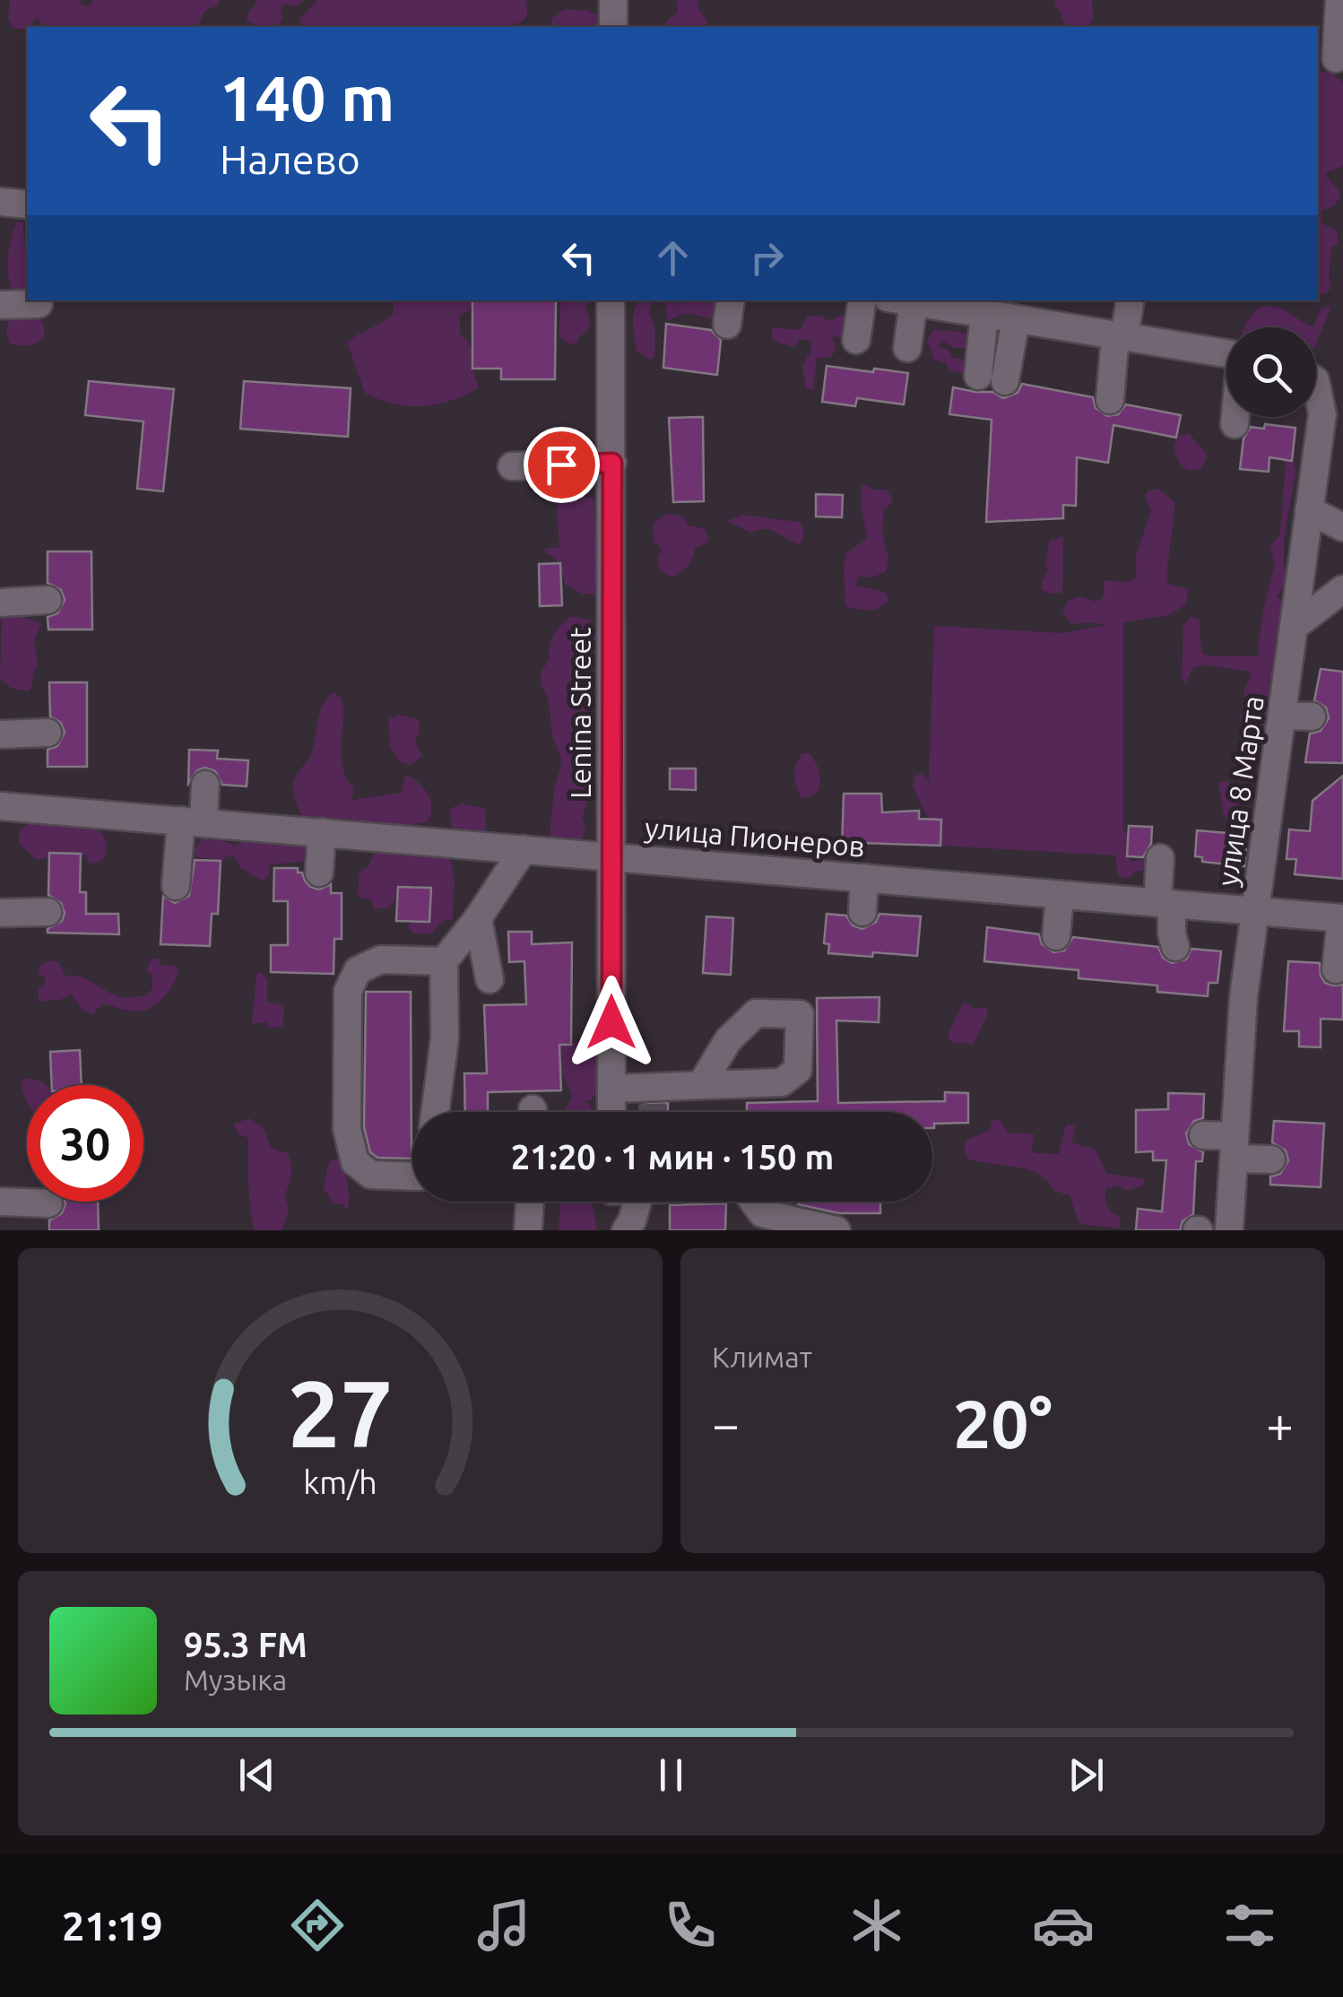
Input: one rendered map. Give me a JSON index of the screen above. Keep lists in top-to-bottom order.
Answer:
{
  "streets": {
    "street": ["Lenina Street", "улица 8 Марта", "улица Пионеров"]
  },
  "crossings": [
    ["Lenina Street", "улица Пионеров"],
    ["улица 8 Марта", "улица Пионеров"]
  ],
  "page": {
    "turn": ["140 m", "Налево"],
    "limit": "30",
    "trip": "21:20 · 1 мин · 150 m",
    "tile": "Климат",
    "heat": ["−", "20°", "+"],
    "song": ["95.3 FM", "Музыка"],
    "tabs": "21:19",
    "gauge": ["27", "km/h"]
  }
}
